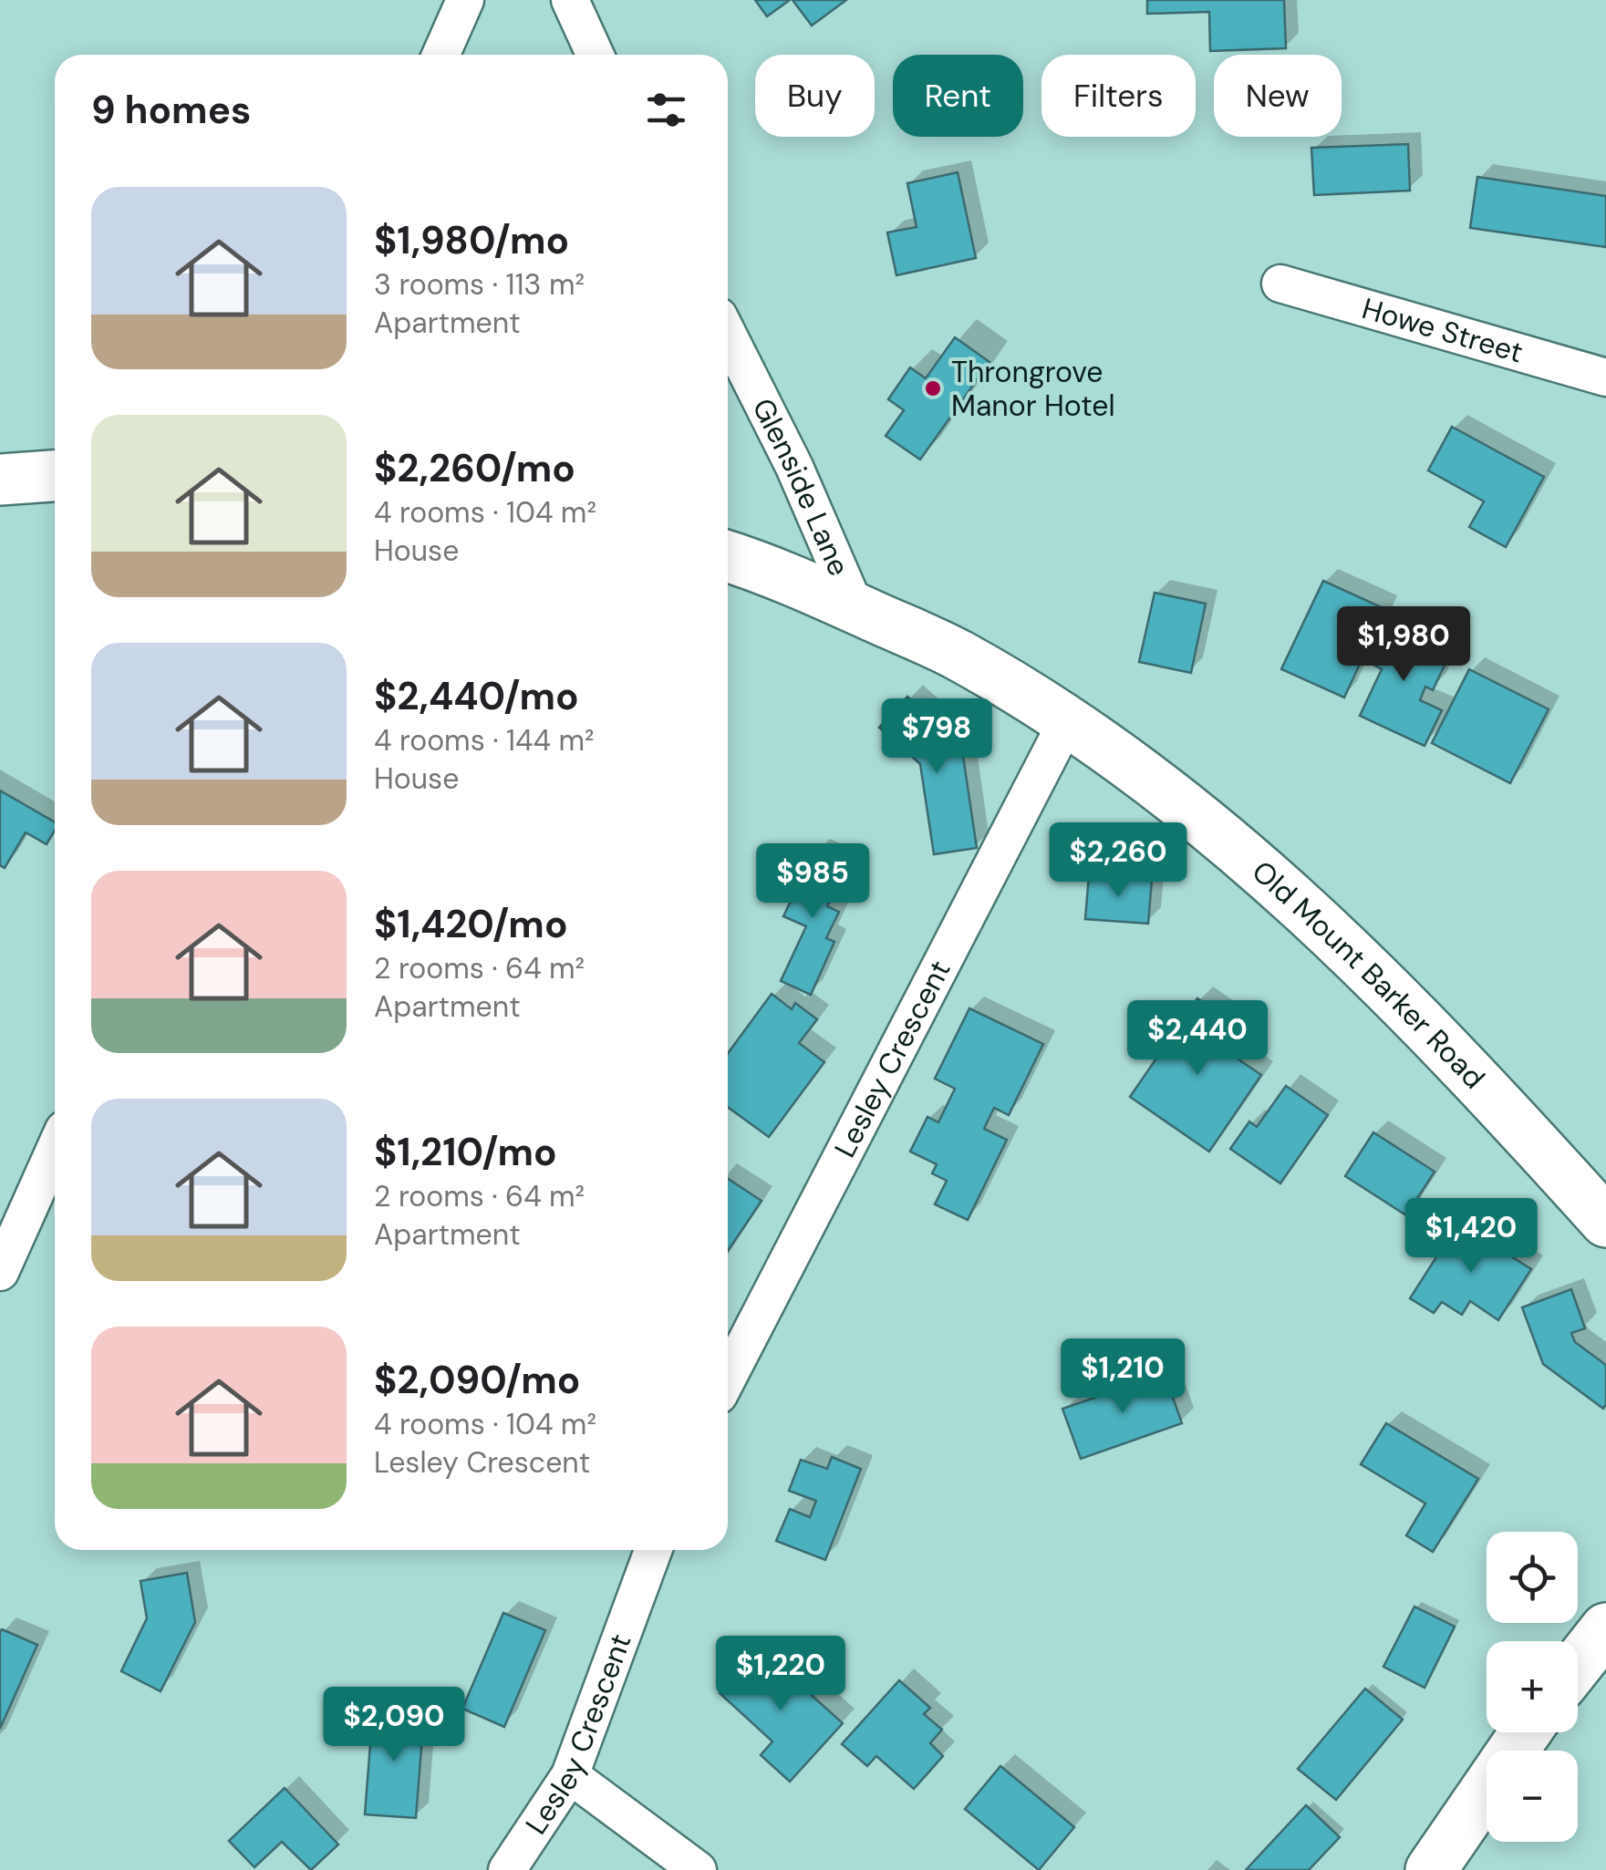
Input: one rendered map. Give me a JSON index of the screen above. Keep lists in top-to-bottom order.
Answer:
{
  "streets": {
    "main road": ["Old Mount Barker Road"],
    "street": ["Howe Street", "Glenside Lane", "Lesley Crescent"]
  },
  "crossings": [
    ["Glenside Lane", "Old Mount Barker Road"],
    ["Old Mount Barker Road", "Lesley Crescent"]
  ],
  "places": ["Throngrove Manor Hotel"],
  "page": {
    "chip": [
      "Buy",
      "Rent",
      "Filters",
      "New"
    ],
    "heading": "9 homes",
    "list": [
      {
        "name": "$1,980/mo",
        "note": "3 rooms · 113 m² · Apartment"
      },
      {
        "name": "$2,260/mo",
        "note": "4 rooms · 104 m² · House"
      },
      {
        "name": "$2,440/mo",
        "note": "4 rooms · 144 m² · House"
      },
      {
        "name": "$1,420/mo",
        "note": "2 rooms · 64 m² · Apartment"
      },
      {
        "name": "$1,210/mo",
        "note": "2 rooms · 64 m² · Apartment"
      },
      {
        "name": "$2,090/mo",
        "note": "4 rooms · 104 m² · Lesley Crescent"
      }
    ],
    "price": [
      "$1,980",
      "$798",
      "$2,260",
      "$985",
      "$2,440",
      "$1,420",
      "$1,210",
      "$1,220",
      "$2,090"
    ],
    "map_buttons": ["+", "−"]
  }
}
